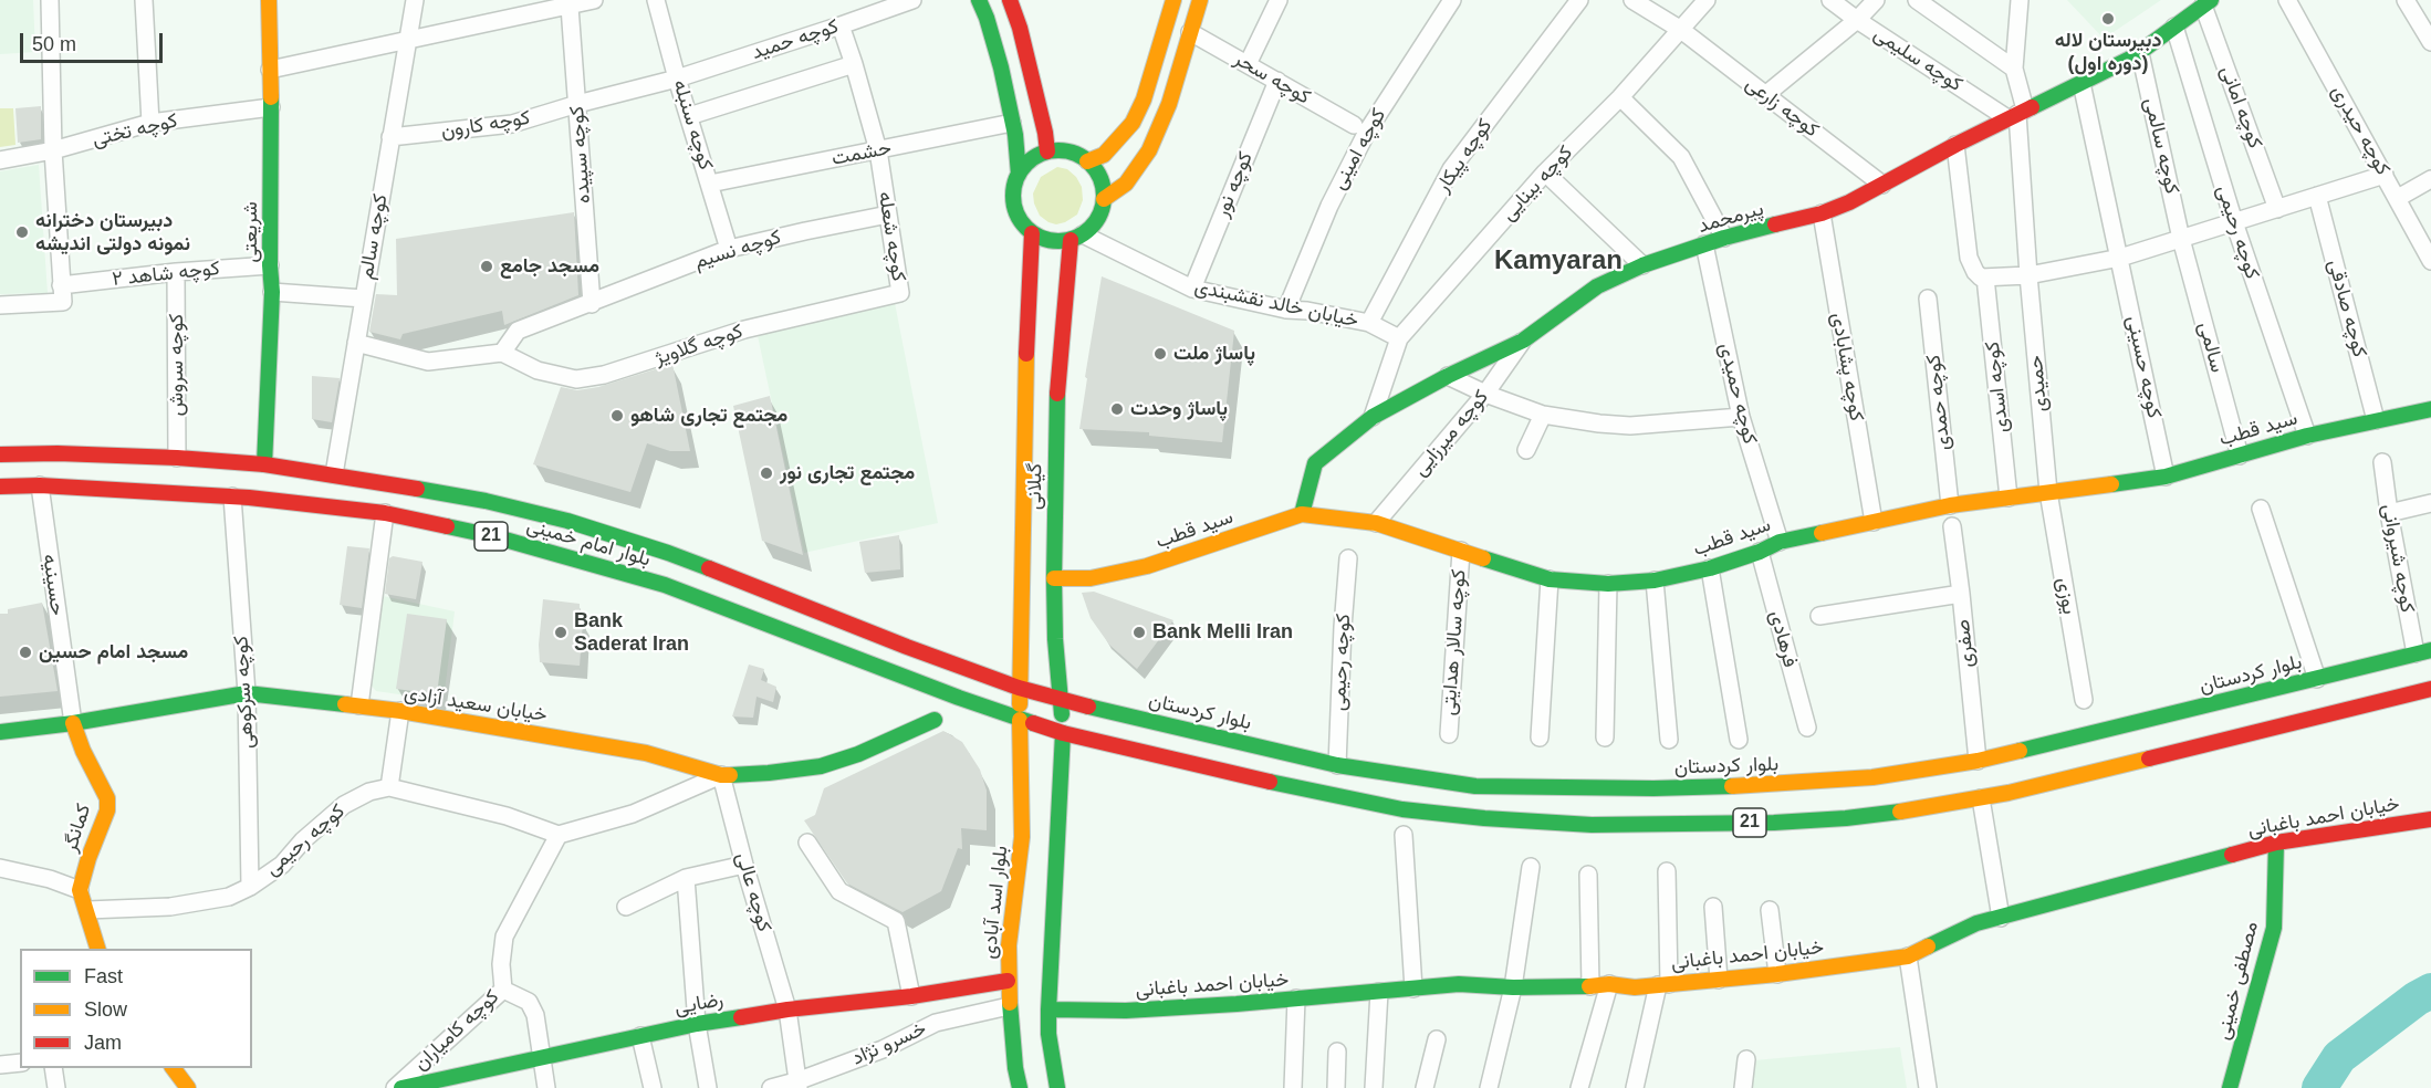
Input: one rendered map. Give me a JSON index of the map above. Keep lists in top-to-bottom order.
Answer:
{
  "streets": {
    "main road": [
      "پیرمحمد",
      "شریعتی",
      "سید قطب",
      "گیلانی",
      "21",
      "بلوار امام خمینی",
      "بلوار کردستان",
      "خیابان سعید آزادی",
      "خیابان احمد باغبانی",
      "کمانگر",
      "بلوار اسد آبادی",
      "مصطفی خمینی",
      "رضایی"
    ],
    "street": [
      "کوچه حمید",
      "کوچه سلیمی",
      "کوچه سحر",
      "کوچه زارعی",
      "کوچه امانی",
      "کوچه کارون",
      "کوچه سنبله",
      "کوچه تختی",
      "کوچه حیدری",
      "کوچه سالمی",
      "کوچه امینی",
      "حشمت",
      "کوچه سپیده",
      "کوچه پیکار",
      "کوچه بینایی",
      "کوچه نور",
      "کوچه رحیمی",
      "کوچه سالم",
      "کوچه شعله",
      "کوچه نسیم",
      "کوچه شاهد ۲",
      "خیابان خالد نقشبندی",
      "کوچه صادقی",
      "کوچه گلاویژ",
      "سالمی",
      "کوچه سروش",
      "کوچه پشابادی",
      "کوچه حسینی",
      "حمیدی",
      "کوچه اسدی",
      "کوچه حمیدی",
      "کوچه حمدی",
      "کوچه میرزایی",
      "کوچه شیروانی",
      "حسینیه",
      "یوزی",
      "فرهادی",
      "کوچه سالار هدایتی",
      "صفری",
      "کوچه سرکوهی",
      "کوچه عالی",
      "کوچه کامیاران",
      "خسرو نژاد"
    ]
  },
  "crossings": [
    ["کوچه حمید", "کوچه کارون"],
    ["کوچه حمید", "کوچه سنبله"],
    ["کوچه حمید", "کوچه سپیده"],
    ["کوچه حمید", "کوچه شعله"],
    ["کوچه سلیمی", "پیرمحمد"],
    ["کوچه سحر", "کوچه نور"],
    ["کوچه زارعی", "کوچه بینایی"],
    ["کوچه زارعی", "پیرمحمد"],
    ["کوچه امانی", "پیرمحمد"],
    ["کوچه کارون", "کوچه سپیده"],
    ["کوچه کارون", "کوچه سالم"],
    ["کوچه سنبله", "حشمت"],
    ["کوچه سنبله", "کوچه نسیم"],
    ["کوچه تختی", "شریعتی"],
    ["کوچه سالمی", "پیرمحمد"],
    ["کوچه سالمی", "سالمی"],
    ["کوچه امینی", "خیابان خالد نقشبندی"],
    ["حشمت", "کوچه شعله"],
    ["کوچه سپیده", "کوچه نسیم"],
    ["کوچه پیکار", "خیابان خالد نقشبندی"],
    ["کوچه بینایی", "پیرمحمد"],
    ["کوچه بینایی", "خیابان خالد نقشبندی"],
    ["کوچه نور", "خیابان خالد نقشبندی"],
    ["پیرمحمد", "کوچه رحیمی"],
    ["پیرمحمد", "کوچه پشابادی"],
    ["پیرمحمد", "کوچه حسینی"],
    ["پیرمحمد", "کوچه حمیدی"],
    ["پیرمحمد", "سید قطب"],
    ["پیرمحمد", "کوچه میرزایی"],
    ["شریعتی", "کوچه شاهد ۲"],
    ["شریعتی", "بلوار امام خمینی"],
    ["کوچه رحیمی", "سید قطب"],
    ["کوچه رحیمی", "بلوار کردستان"],
    ["کوچه رحیمی", "کوچه سرکوهی"],
    ["کوچه سالم", "بلوار امام خمینی"],
    ["کوچه شعله", "کوچه نسیم"],
    ["کوچه شعله", "کوچه گلاویژ"],
    ["کوچه نسیم", "کوچه گلاویژ"],
    ["کوچه شاهد ۲", "کوچه سروش"],
    ["خیابان خالد نقشبندی", "گیلانی"],
    ["کوچه صادقی", "سید قطب"],
    ["سالمی", "سید قطب"],
    ["کوچه سروش", "بلوار امام خمینی"],
    ["کوچه پشابادی", "سید قطب"],
    ["کوچه حسینی", "سید قطب"],
    ["حمیدی", "سید قطب"],
    ["حمیدی", "یوزی"],
    ["کوچه اسدی", "سید قطب"],
    ["کوچه حمیدی", "سید قطب"],
    ["کوچه حمدی", "سید قطب"],
    ["سید قطب", "کوچه میرزایی"],
    ["سید قطب", "گیلانی"],
    ["سید قطب", "یوزی"],
    ["سید قطب", "فرهادی"],
    ["سید قطب", "کوچه سالار هدایتی"],
    ["گیلانی", "21"],
    ["گیلانی", "بلوار امام خمینی"],
    ["گیلانی", "بلوار کردستان"],
    ["گیلانی", "بلوار اسد آبادی"],
    ["21", "بلوار امام خمینی"],
    ["بلوار امام خمینی", "حسینیه"],
    ["بلوار امام خمینی", "بلوار کردستان"],
    ["بلوار امام خمینی", "کوچه سرکوهی"],
    ["بلوار امام خمینی", "بلوار اسد آبادی"],
    ["کوچه شیروانی", "بلوار کردستان"],
    ["حسینیه", "خیابان سعید آزادی"],
    ["حسینیه", "کمانگر"],
    ["صفری", "بلوار کردستان"],
    ["کوچه سرکوهی", "خیابان سعید آزادی"],
    ["خیابان سعید آزادی", "کمانگر"],
    ["خیابان سعید آزادی", "کوچه عالی"],
    ["خیابان احمد باغبانی", "مصطفی خمینی"],
    ["کوچه عالی", "رضایی"],
    ["بلوار اسد آبادی", "رضایی"],
    ["بلوار اسد آبادی", "خسرو نژاد"]
  ],
  "districts": ["Kamyaran"],
  "places": [
    "دبیرستان لاله (دوره اول)",
    "دبیرستان دخترانه نمونه دولتی اندیشه",
    "مسجد جامع",
    "پاساژ ملت",
    "پاساژ وحدت",
    "مجتمع تجاری شاهو",
    "مجتمع تجاری نور",
    "Bank Saderat Iran",
    "Bank Melli Iran",
    "مسجد امام حسین"
  ],
  "legend": ["Fast", "Slow", "Jam"],
  "scale_bar": "50 m"
}
